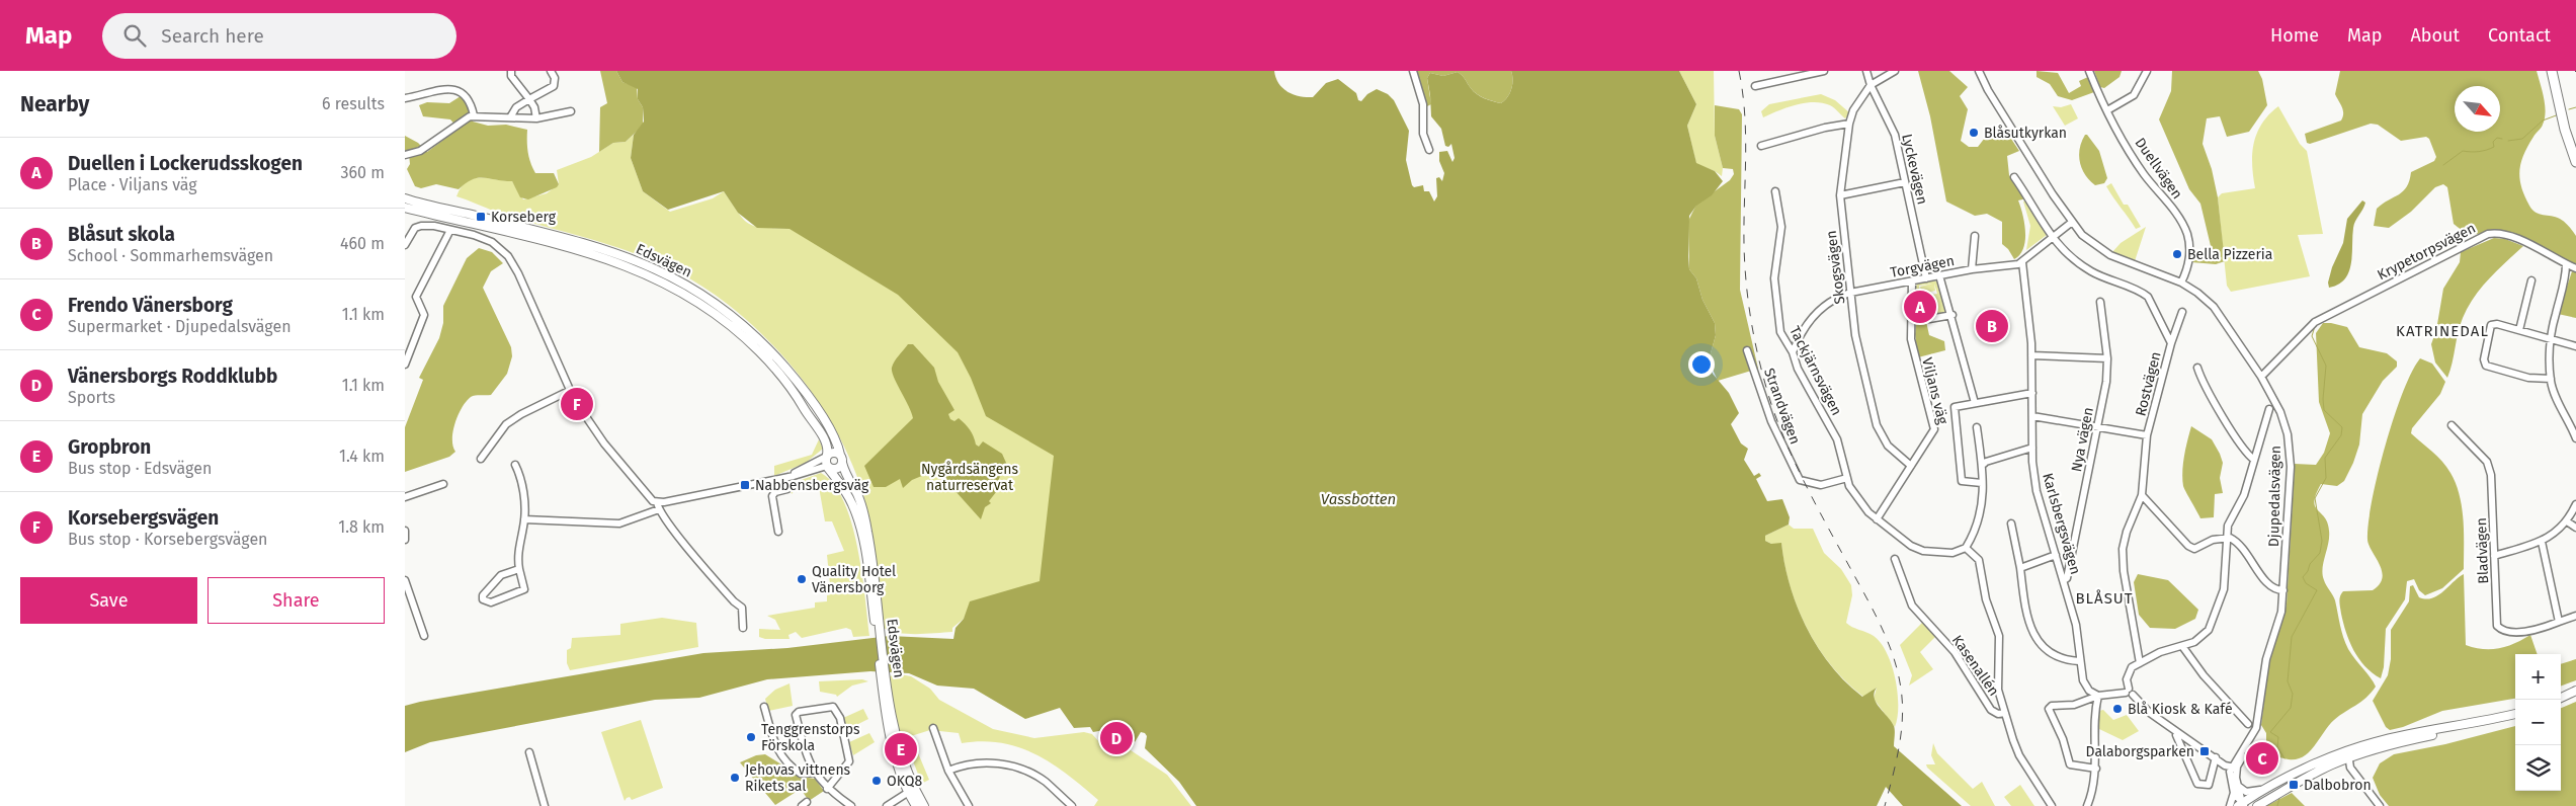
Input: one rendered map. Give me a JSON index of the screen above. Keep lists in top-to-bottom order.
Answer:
{
  "streets": {
    "main road": ["Edsvägen"],
    "street": [
      "Duellvägen",
      "Lyckevägen",
      "Krypetorpsvägen",
      "Torgvägen",
      "Skogsvägen",
      "Tackjärnsvägen",
      "Rostvägen",
      "Viljans väg",
      "Strandvägen",
      "Nya vägen",
      "Djupedalsvägen",
      "Karlsbergsvägen",
      "Bladvägen",
      "Kasenallén"
    ]
  },
  "crossings": [
    ["Duellvägen", "Djupedalsvägen"],
    ["Lyckevägen", "Torgvägen"],
    ["Lyckevägen", "Skogsvägen"],
    ["Krypetorpsvägen", "Djupedalsvägen"],
    ["Torgvägen", "Skogsvägen"],
    ["Torgvägen", "Tackjärnsvägen"],
    ["Torgvägen", "Rostvägen"],
    ["Torgvägen", "Viljans väg"],
    ["Torgvägen", "Djupedalsvägen"],
    ["Torgvägen", "Karlsbergsvägen"],
    ["Skogsvägen", "Viljans väg"],
    ["Tackjärnsvägen", "Viljans väg"],
    ["Tackjärnsvägen", "Strandvägen"],
    ["Nya vägen", "Karlsbergsvägen"]
  ],
  "districts": ["KATRINEDAL", "BLÅSUT"],
  "water": ["Vassbotten"],
  "parks": ["Nygårdsängens naturreservat"],
  "places": {
    "other": [
      "Blåsutkyrkan",
      "Bella Pizzeria",
      "Quality Hotel Vänersborg",
      "Blå Kiosk & Kafé",
      "Tenggrenstorps Förskola",
      "Jehovas vittnens Rikets sal",
      "OKQ8"
    ],
    "transit": [
      "Korseberg",
      "Nabbensbergsväg",
      "Dalaborgsparken",
      "Dalbobron"
    ]
  },
  "north": "bottom right",
  "page": {
    "header": "Map",
    "search": "Search here",
    "nav": [
      "Home",
      "Map",
      "About",
      "Contact"
    ],
    "heading": ["Nearby", "6 results"],
    "list": [
      {
        "mark": "A",
        "name": "Duellen i Lockerudsskogen",
        "note": "Place · Viljans väg",
        "value": "360 m"
      },
      {
        "mark": "B",
        "name": "Blåsut skola",
        "note": "School · Sommarhemsvägen",
        "value": "460 m"
      },
      {
        "mark": "C",
        "name": "Frendo Vänersborg",
        "note": "Supermarket · Djupedalsvägen",
        "value": "1.1 km"
      },
      {
        "mark": "D",
        "name": "Vänersborgs Roddklubb",
        "note": "Sports",
        "value": "1.1 km"
      },
      {
        "mark": "E",
        "name": "Gropbron",
        "note": "Bus stop · Edsvägen",
        "value": "1.4 km"
      },
      {
        "mark": "F",
        "name": "Korsebergsvägen",
        "note": "Bus stop · Korsebergsvägen",
        "value": "1.8 km"
      }
    ],
    "pins": [
      "A",
      "B",
      "F",
      "D",
      "E",
      "C"
    ],
    "buttons": ["Save", "Share"],
    "map_buttons": ["+", "−"]
  }
}
